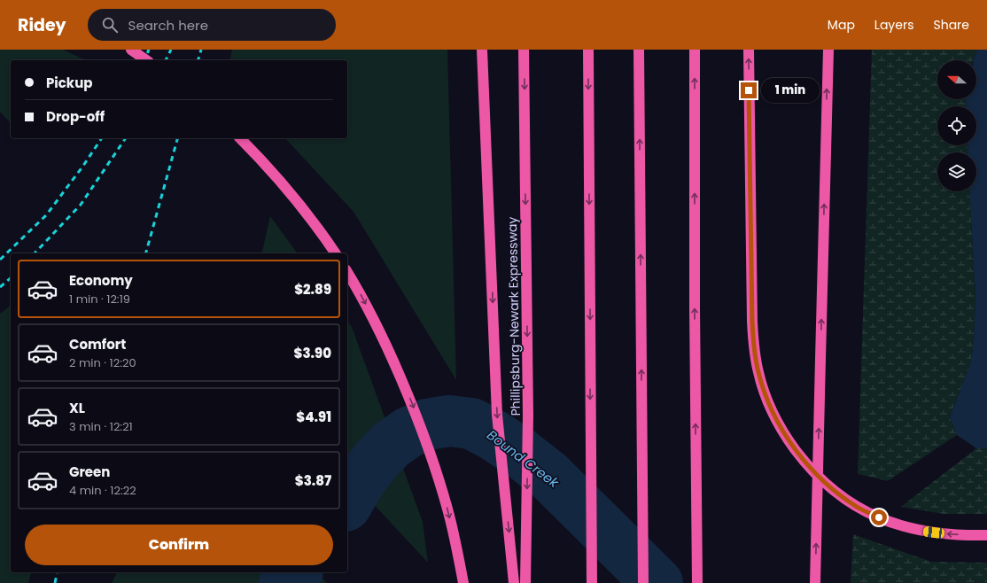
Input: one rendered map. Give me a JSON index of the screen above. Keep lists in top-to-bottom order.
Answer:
{
  "streets": {
    "highway": ["Phillipsburg-Newark Expressway"]
  },
  "water": ["Bound Creek"],
  "north": "left",
  "page": {
    "header": "Ridey",
    "search": "Search here",
    "nav": ["Map", "Layers", "Share"],
    "banner": ["Pickup", "Drop-off"],
    "bubble": "1 min",
    "list": [
      {
        "name": "Economy",
        "note": "1 min · 12:19",
        "value": "$2.89"
      },
      {
        "name": "Comfort",
        "note": "2 min · 12:20",
        "value": "$3.90"
      },
      {
        "name": "XL",
        "note": "3 min · 12:21",
        "value": "$4.91"
      },
      {
        "name": "Green",
        "note": "4 min · 12:22",
        "value": "$3.87"
      }
    ],
    "buttons": "Confirm"
  }
}
